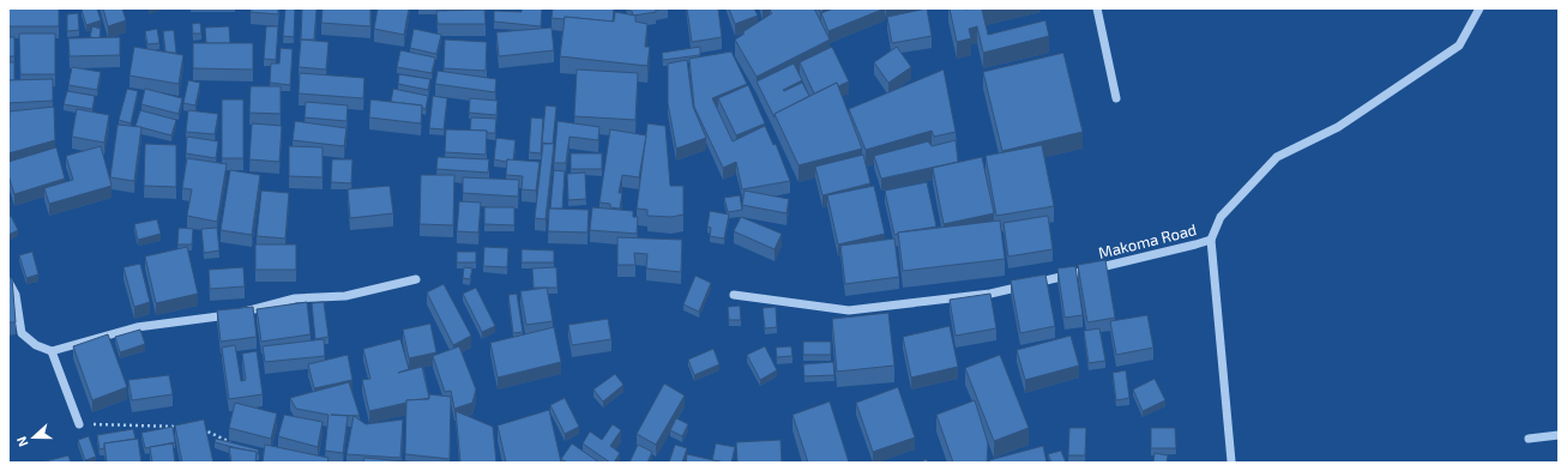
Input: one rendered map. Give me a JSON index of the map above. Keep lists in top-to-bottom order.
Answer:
{
  "streets": {
    "street": ["Makoma Road"]
  },
  "north": "left"
}
